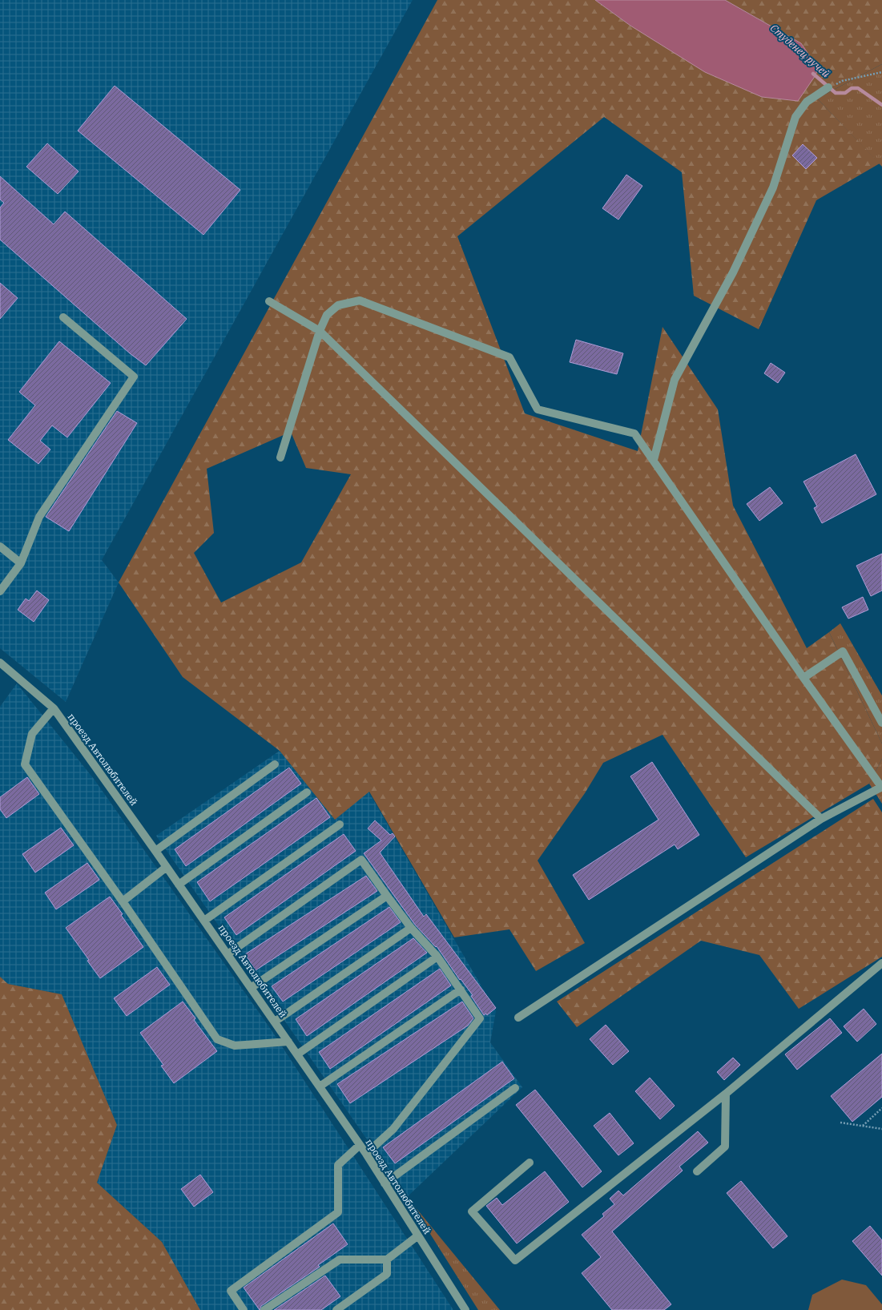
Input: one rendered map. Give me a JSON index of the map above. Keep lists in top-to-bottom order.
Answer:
{
  "streets": {
    "street": ["проезд Автолюбителей"]
  },
  "water": ["Студенец ручей"]
}
